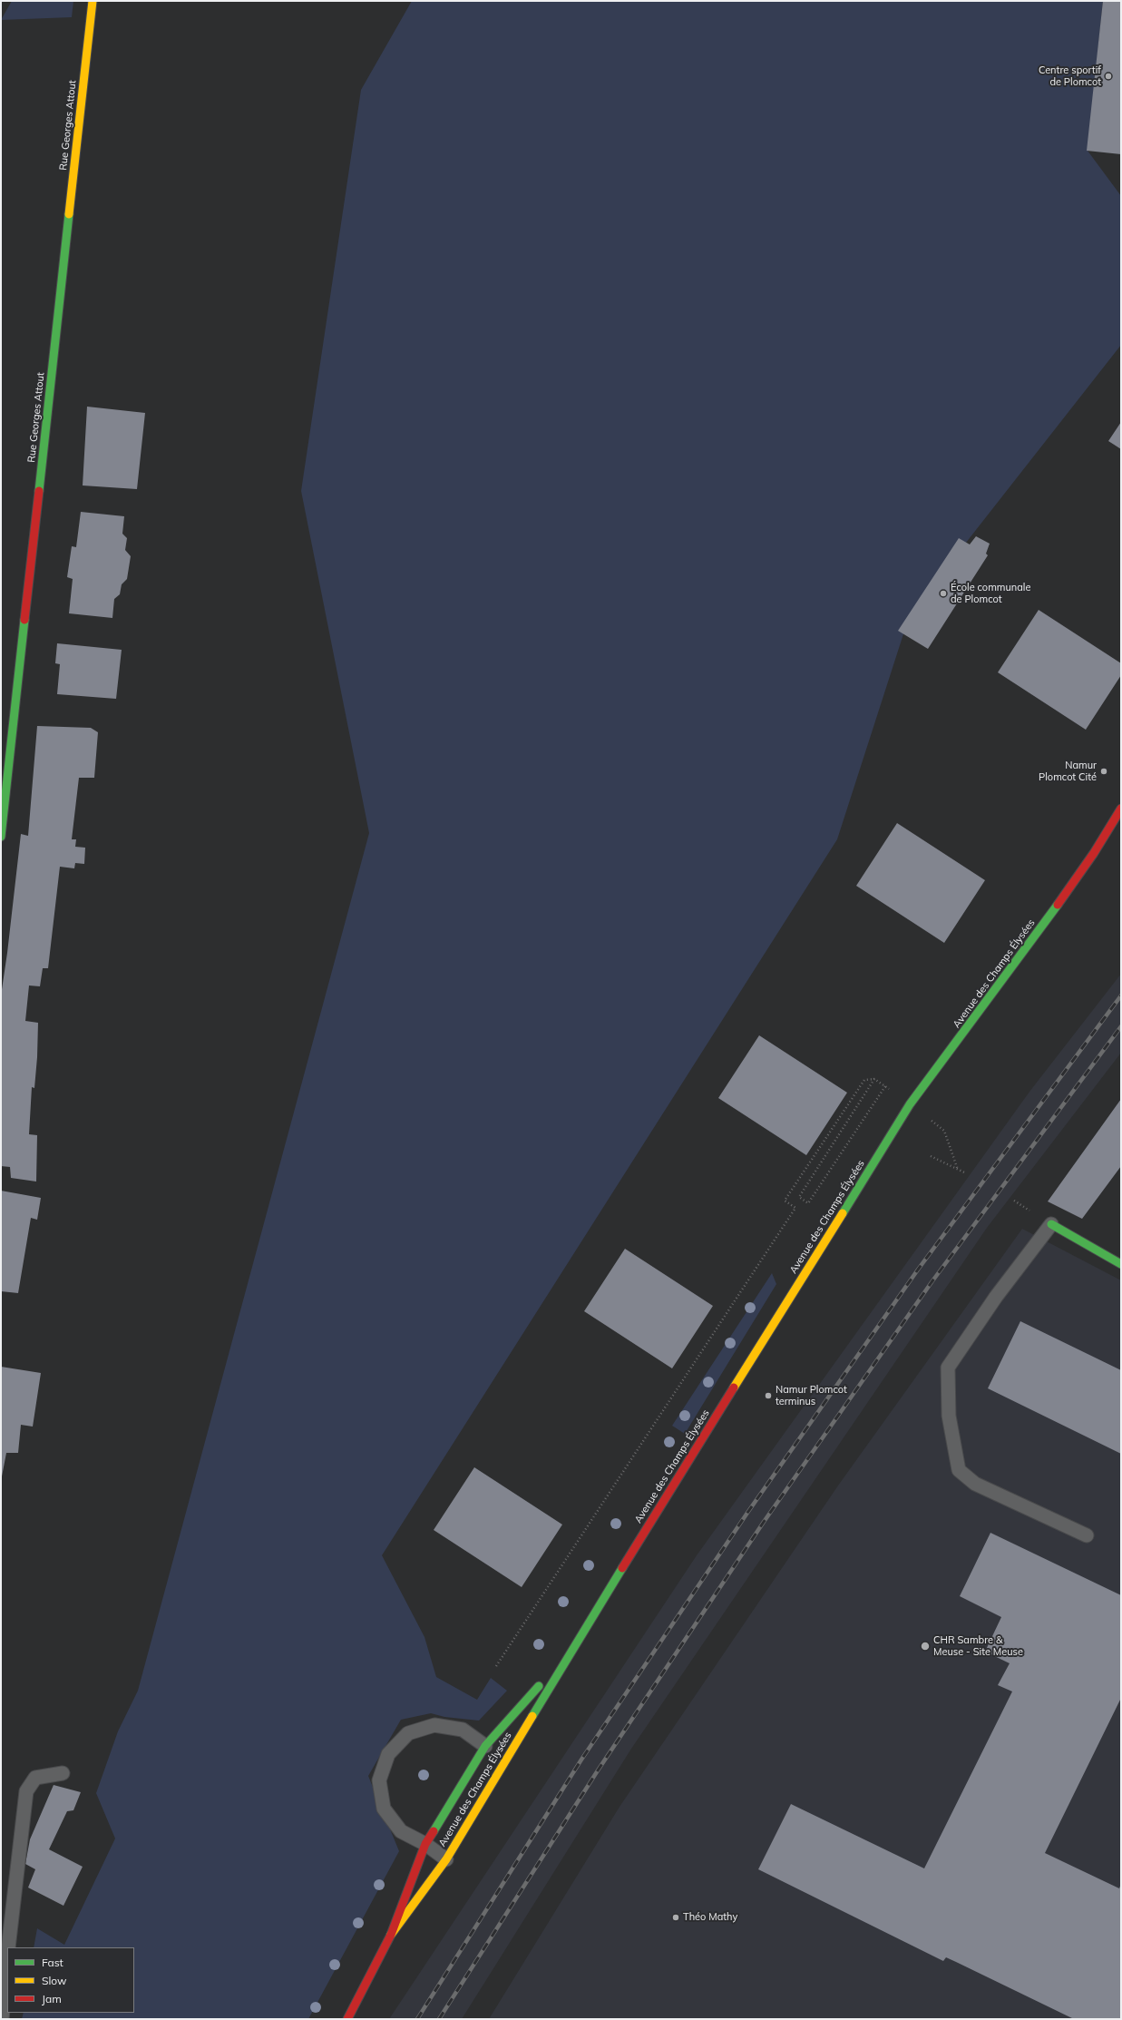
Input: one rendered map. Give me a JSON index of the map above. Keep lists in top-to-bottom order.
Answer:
{
  "streets": {
    "street": ["Rue Georges Attout", "Avenue des Champs Élysées"]
  },
  "places": [
    "Centre sportif de Plomcot",
    "École communale de Plomcot",
    "Namur Plomcot Cité",
    "Namur Plomcot terminus",
    "CHR Sambre & Meuse - Site Meuse",
    "Théo Mathy"
  ],
  "legend": ["Fast", "Slow", "Jam"]
}
